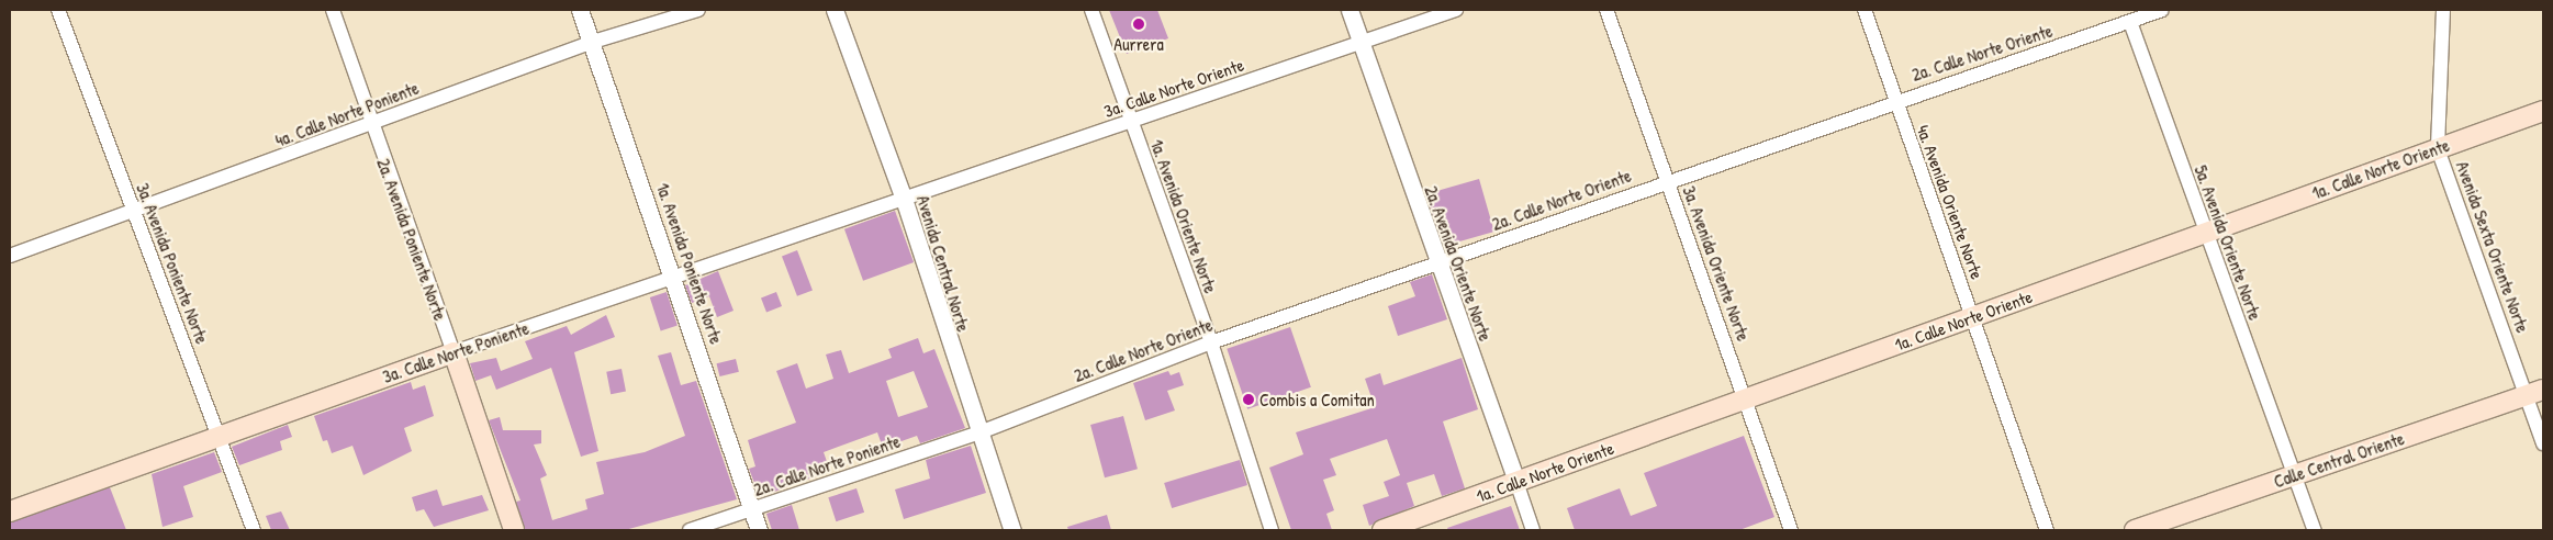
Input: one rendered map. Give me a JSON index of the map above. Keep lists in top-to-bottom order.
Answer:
{
  "streets": {
    "main road": [
      "1a. Calle Norte Oriente",
      "2a. Avenida Poniente Norte",
      "3a. Calle Norte Poniente",
      "Calle Central Oriente"
    ],
    "street": [
      "2a. Calle Norte Oriente",
      "3a. Calle Norte Oriente",
      "4a. Calle Norte Poniente",
      "4a. Avenida Oriente Norte",
      "1a. Avenida Oriente Norte",
      "5a. Avenida Oriente Norte",
      "Avenida Sexta Oriente Norte",
      "3a. Avenida Poniente Norte",
      "1a. Avenida Poniente Norte",
      "Avenida Central Norte",
      "2a. Avenida Oriente Norte",
      "3a. Avenida Oriente Norte",
      "2a. Calle Norte Poniente"
    ]
  },
  "crossings": [
    ["2a. Calle Norte Oriente", "4a. Avenida Oriente Norte"],
    ["2a. Calle Norte Oriente", "1a. Avenida Oriente Norte"],
    ["2a. Calle Norte Oriente", "5a. Avenida Oriente Norte"],
    ["2a. Calle Norte Oriente", "Avenida Central Norte"],
    ["2a. Calle Norte Oriente", "2a. Avenida Oriente Norte"],
    ["2a. Calle Norte Oriente", "3a. Avenida Oriente Norte"],
    ["2a. Calle Norte Oriente", "2a. Calle Norte Poniente"],
    ["3a. Calle Norte Oriente", "1a. Avenida Oriente Norte"],
    ["3a. Calle Norte Oriente", "Avenida Central Norte"],
    ["3a. Calle Norte Oriente", "2a. Avenida Oriente Norte"],
    ["3a. Calle Norte Oriente", "3a. Calle Norte Poniente"],
    ["4a. Calle Norte Poniente", "2a. Avenida Poniente Norte"],
    ["4a. Calle Norte Poniente", "3a. Avenida Poniente Norte"],
    ["4a. Calle Norte Poniente", "1a. Avenida Poniente Norte"],
    ["1a. Calle Norte Oriente", "4a. Avenida Oriente Norte"],
    ["1a. Calle Norte Oriente", "5a. Avenida Oriente Norte"],
    ["1a. Calle Norte Oriente", "Avenida Sexta Oriente Norte"],
    ["1a. Calle Norte Oriente", "2a. Avenida Oriente Norte"],
    ["1a. Calle Norte Oriente", "3a. Avenida Oriente Norte"],
    ["2a. Avenida Poniente Norte", "3a. Calle Norte Poniente"],
    ["5a. Avenida Oriente Norte", "Calle Central Oriente"],
    ["Avenida Sexta Oriente Norte", "Calle Central Oriente"],
    ["3a. Avenida Poniente Norte", "3a. Calle Norte Poniente"],
    ["1a. Avenida Poniente Norte", "3a. Calle Norte Poniente"],
    ["1a. Avenida Poniente Norte", "2a. Calle Norte Poniente"],
    ["Avenida Central Norte", "3a. Calle Norte Poniente"],
    ["Avenida Central Norte", "2a. Calle Norte Poniente"]
  ],
  "places": ["Aurrera", "Combis a Comitan"]
}
